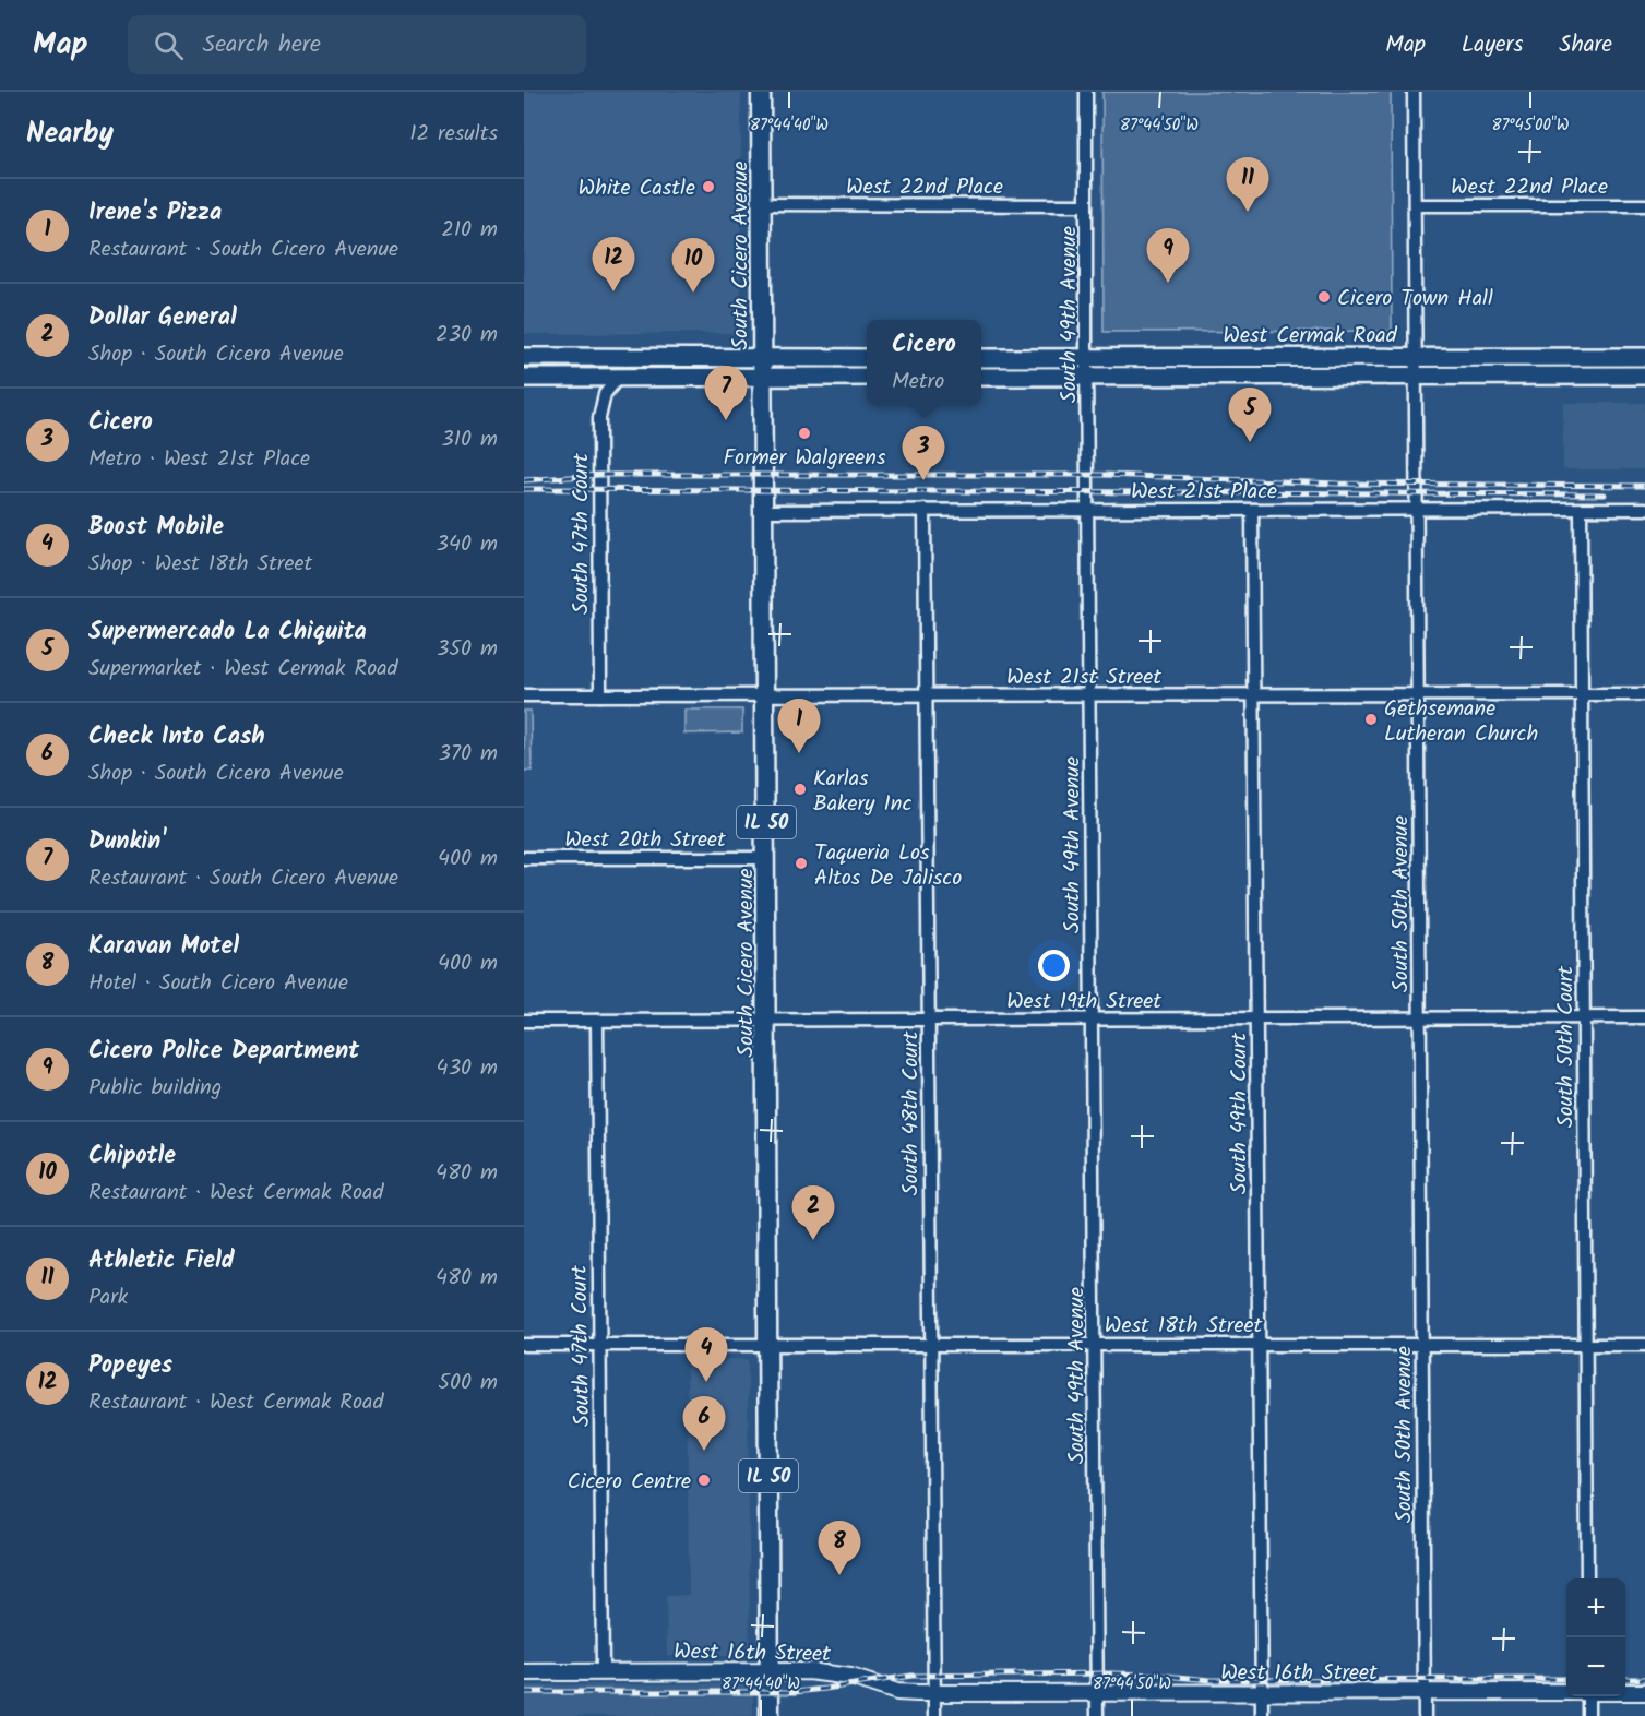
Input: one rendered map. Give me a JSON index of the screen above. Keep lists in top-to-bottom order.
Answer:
{
  "streets": {
    "main road": ["South Cicero Avenue", "West Cermak Road", "IL 50"],
    "street": [
      "West 22nd Place",
      "South 49th Avenue",
      "West 21st Place",
      "South 47th Court",
      "West 21st Street",
      "West 20th Street",
      "South 50th Avenue",
      "West 19th Street",
      "South 50th Court",
      "South 48th Court",
      "South 49th Court",
      "West 18th Street",
      "West 16th Street"
    ]
  },
  "crossings": [
    ["West 22nd Place", "South Cicero Avenue"],
    ["West 22nd Place", "South 49th Avenue"],
    ["West 22nd Place", "South 50th Avenue"],
    ["South Cicero Avenue", "West 21st Place"],
    ["South Cicero Avenue", "West 21st Street"],
    ["South Cicero Avenue", "West 20th Street"],
    ["South Cicero Avenue", "West 19th Street"],
    ["South Cicero Avenue", "West 18th Street"],
    ["South Cicero Avenue", "West 16th Street"],
    ["South 49th Avenue", "West Cermak Road"],
    ["South 49th Avenue", "West 21st Place"],
    ["South 49th Avenue", "West 21st Street"],
    ["South 49th Avenue", "West 19th Street"],
    ["South 49th Avenue", "West 18th Street"],
    ["South 49th Avenue", "West 16th Street"],
    ["West Cermak Road", "South 50th Avenue"],
    ["West 21st Place", "South 50th Avenue"],
    ["West 21st Place", "South 50th Court"],
    ["West 21st Place", "South 48th Court"],
    ["West 21st Place", "South 49th Court"],
    ["South 47th Court", "West 21st Street"],
    ["South 47th Court", "West 19th Street"],
    ["South 47th Court", "West 18th Street"],
    ["South 47th Court", "West 16th Street"],
    ["West 21st Street", "South 50th Avenue"],
    ["West 21st Street", "South 50th Court"],
    ["West 21st Street", "South 48th Court"],
    ["West 21st Street", "South 49th Court"],
    ["South 50th Avenue", "West 19th Street"],
    ["South 50th Avenue", "West 18th Street"],
    ["South 50th Avenue", "West 16th Street"],
    ["West 19th Street", "South 50th Court"],
    ["West 19th Street", "South 48th Court"],
    ["West 19th Street", "South 49th Court"],
    ["South 50th Court", "West 18th Street"],
    ["South 48th Court", "West 18th Street"],
    ["South 48th Court", "West 16th Street"],
    ["South 49th Court", "West 18th Street"],
    ["South 49th Court", "West 16th Street"]
  ],
  "places": [
    "White Castle",
    "Cicero Town Hall",
    "Former Walgreens",
    "Gethsemane Lutheran Church",
    "Karlas Bakery Inc",
    "Taqueria Los Altos De Jalisco",
    "Cicero Centre"
  ],
  "page": {
    "header": "Map",
    "search": "Search here",
    "nav": ["Map", "Layers", "Share"],
    "heading": ["Nearby", "12 results"],
    "pins": [
      "11",
      "9",
      "12",
      "10",
      "7",
      "5",
      "3",
      "1",
      "2",
      "4",
      "6",
      "8"
    ],
    "list": [
      {
        "mark": "1",
        "name": "Irene's Pizza",
        "note": "Restaurant · South Cicero Avenue",
        "value": "210 m"
      },
      {
        "mark": "2",
        "name": "Dollar General",
        "note": "Shop · South Cicero Avenue",
        "value": "230 m"
      },
      {
        "mark": "3",
        "name": "Cicero",
        "note": "Metro · West 21st Place",
        "value": "310 m"
      },
      {
        "mark": "4",
        "name": "Boost Mobile",
        "note": "Shop · West 18th Street",
        "value": "340 m"
      },
      {
        "mark": "5",
        "name": "Supermercado La Chiquita",
        "note": "Supermarket · West Cermak Road",
        "value": "350 m"
      },
      {
        "mark": "6",
        "name": "Check Into Cash",
        "note": "Shop · South Cicero Avenue",
        "value": "370 m"
      },
      {
        "mark": "7",
        "name": "Dunkin'",
        "note": "Restaurant · South Cicero Avenue",
        "value": "400 m"
      },
      {
        "mark": "8",
        "name": "Karavan Motel",
        "note": "Hotel · South Cicero Avenue",
        "value": "400 m"
      },
      {
        "mark": "9",
        "name": "Cicero Police Department",
        "note": "Public building",
        "value": "430 m"
      },
      {
        "mark": "10",
        "name": "Chipotle",
        "note": "Restaurant · West Cermak Road",
        "value": "480 m"
      },
      {
        "mark": "11",
        "name": "Athletic Field",
        "note": "Park",
        "value": "480 m"
      },
      {
        "mark": "12",
        "name": "Popeyes",
        "note": "Restaurant · West Cermak Road",
        "value": "500 m"
      }
    ],
    "popup": ["Cicero", "Metro"],
    "map_buttons": ["+", "−"]
  },
  "coordinates": ["87°44'40\"W", "87°44'50\"W", "87°45'00\"W"]
}
